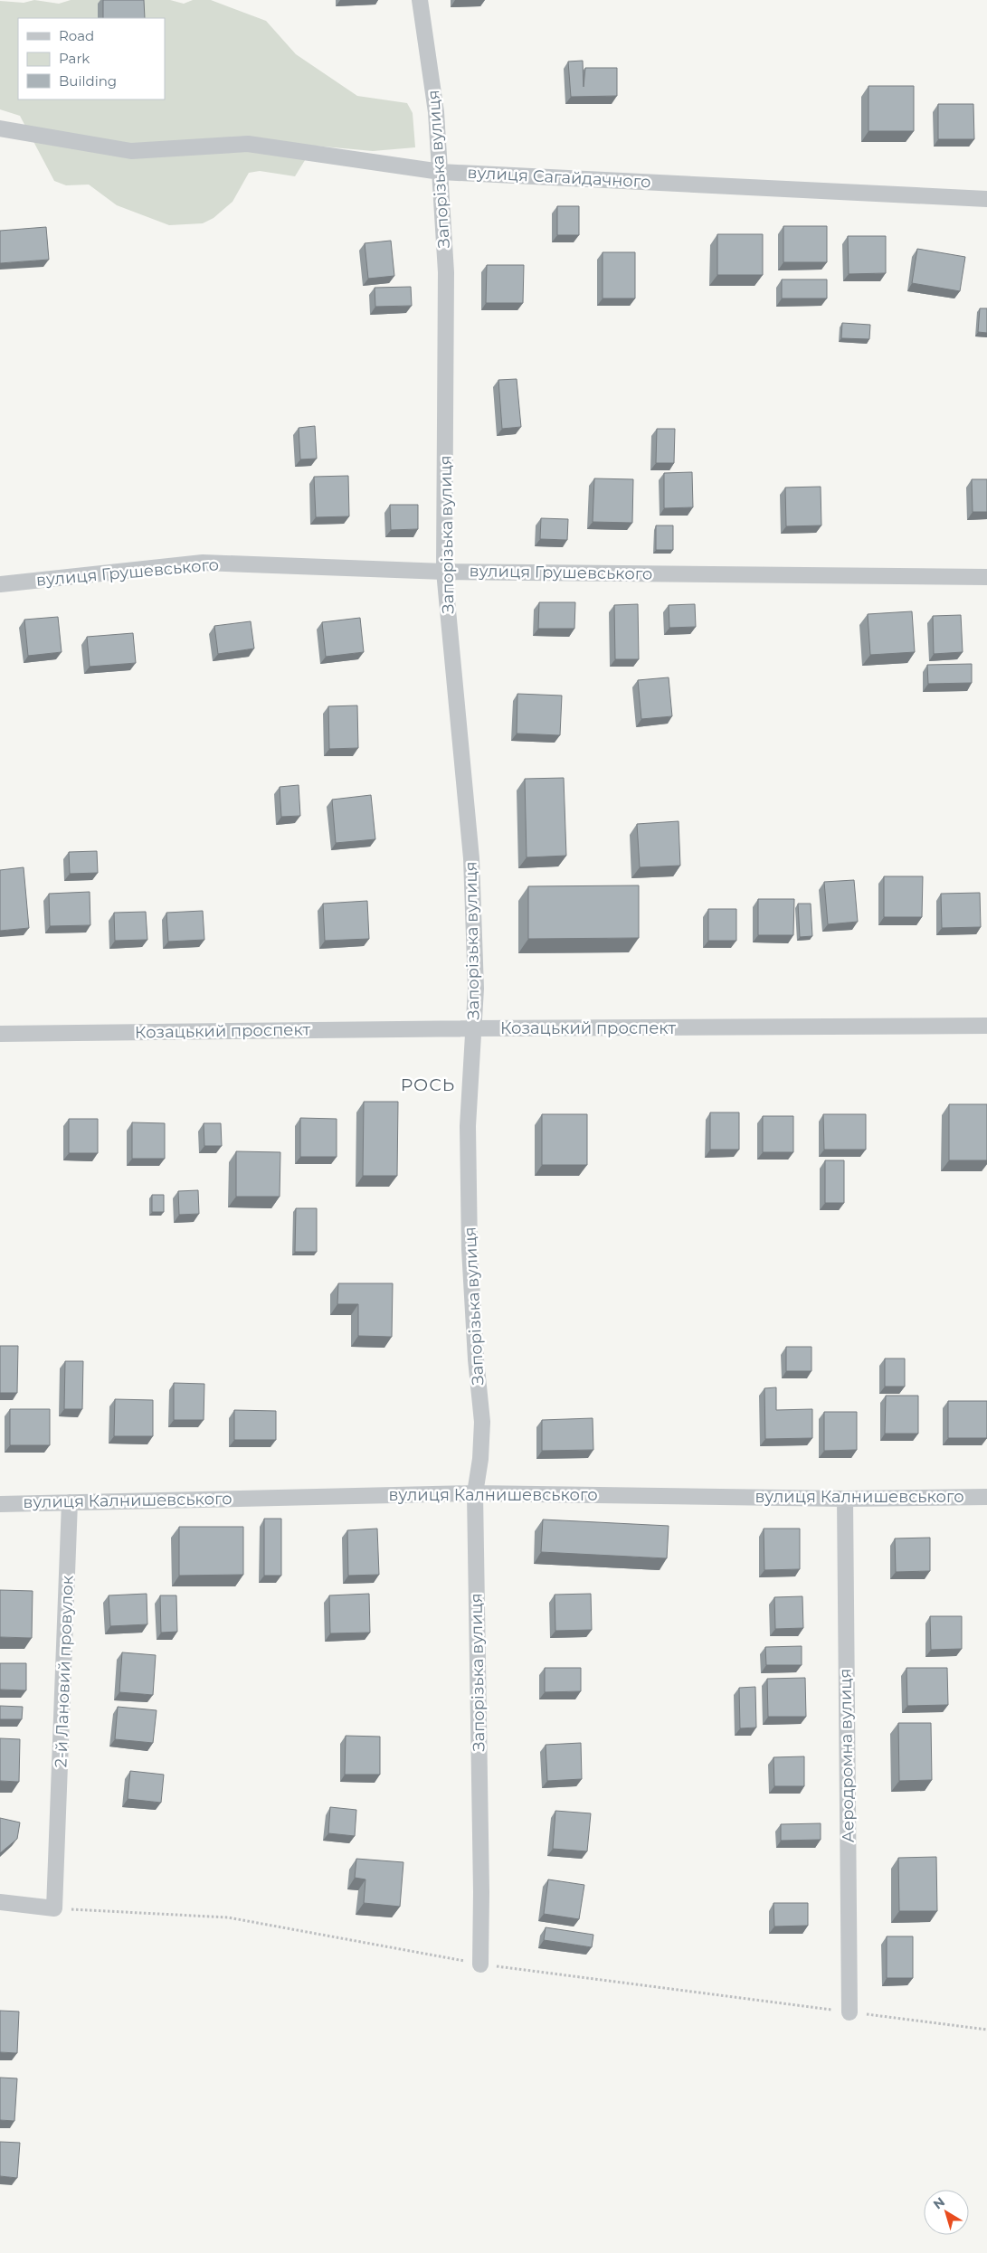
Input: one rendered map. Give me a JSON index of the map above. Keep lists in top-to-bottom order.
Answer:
{
  "streets": {
    "street": [
      "Запорізька вулиця",
      "вулиця Сагайдачного",
      "вулиця Грушевського",
      "Козацький проспект",
      "вулиця Калнишевського",
      "2-й Лановий провулок",
      "Аеродромна вулиця"
    ]
  },
  "crossings": [
    ["Запорізька вулиця", "вулиця Сагайдачного"],
    ["Запорізька вулиця", "вулиця Грушевського"],
    ["Запорізька вулиця", "Козацький проспект"],
    ["Запорізька вулиця", "вулиця Калнишевського"],
    ["вулиця Калнишевського", "2-й Лановий провулок"],
    ["вулиця Калнишевського", "Аеродромна вулиця"]
  ],
  "districts": ["РОСЬ"],
  "legend": ["Road", "Park", "Building"],
  "north": "top left"
}
